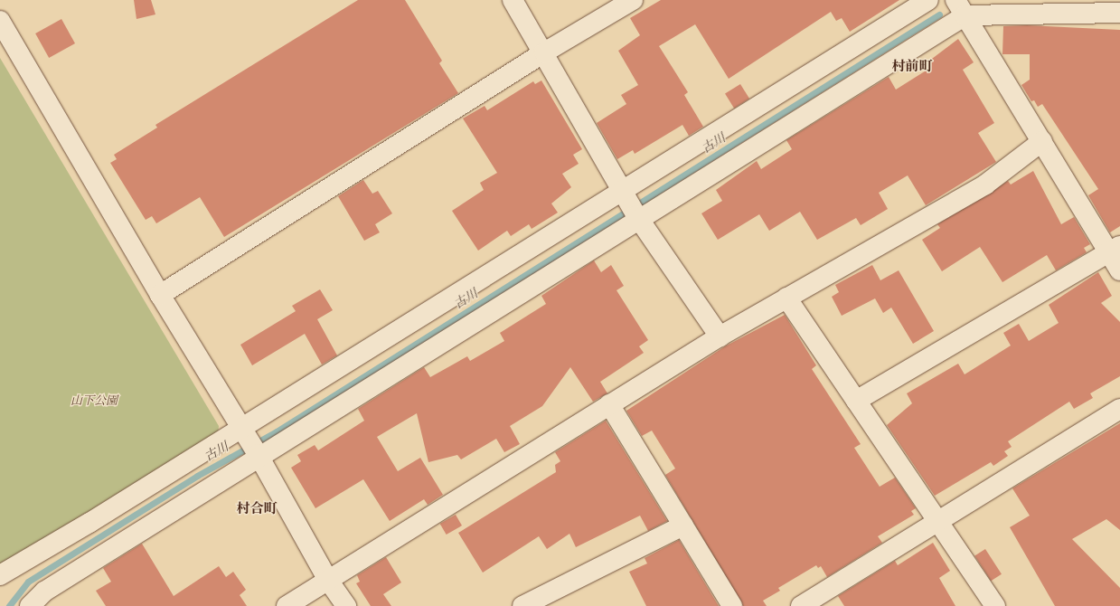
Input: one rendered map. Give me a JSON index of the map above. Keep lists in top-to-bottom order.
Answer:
{
  "districts": ["村前町", "村合町"],
  "water": ["古川"],
  "parks": ["山下公園"]
}
